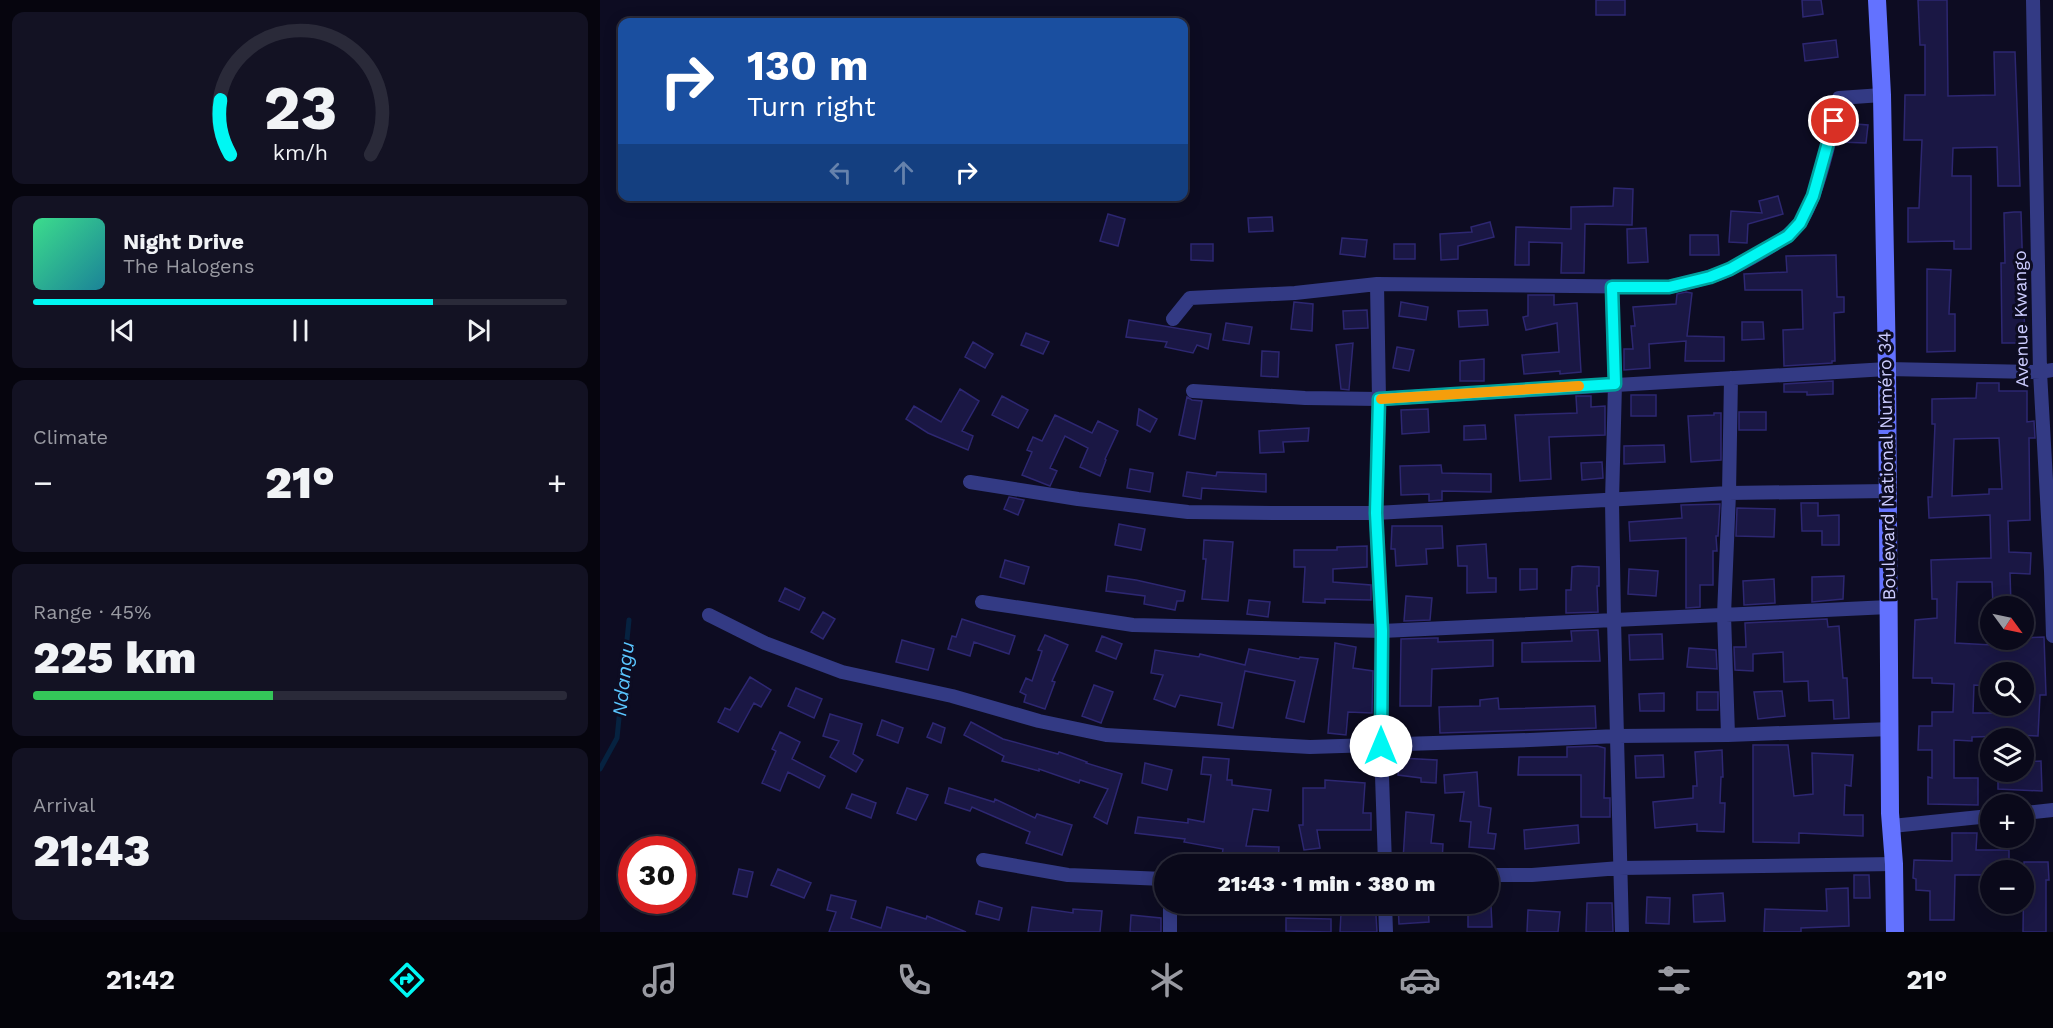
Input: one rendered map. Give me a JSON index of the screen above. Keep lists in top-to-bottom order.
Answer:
{
  "streets": {
    "main road": ["Boulevard National Numéro 34"],
    "street": ["Avenue Kwango"]
  },
  "water": ["Ndangu"],
  "north": "bottom right",
  "page": {
    "turn": ["130 m", "Turn right"],
    "song": ["Night Drive", "The Halogens"],
    "tile": [
      "Climate",
      ["Range · 45%", "225 km"],
      ["Arrival", "21:43"]
    ],
    "heat": ["−", "21°", "+"],
    "map_buttons": ["+", "−"],
    "limit": "30",
    "trip": "21:43 · 1 min · 380 m",
    "tabs": ["21:42", "21°"],
    "gauge": ["23", "km/h"]
  }
}
